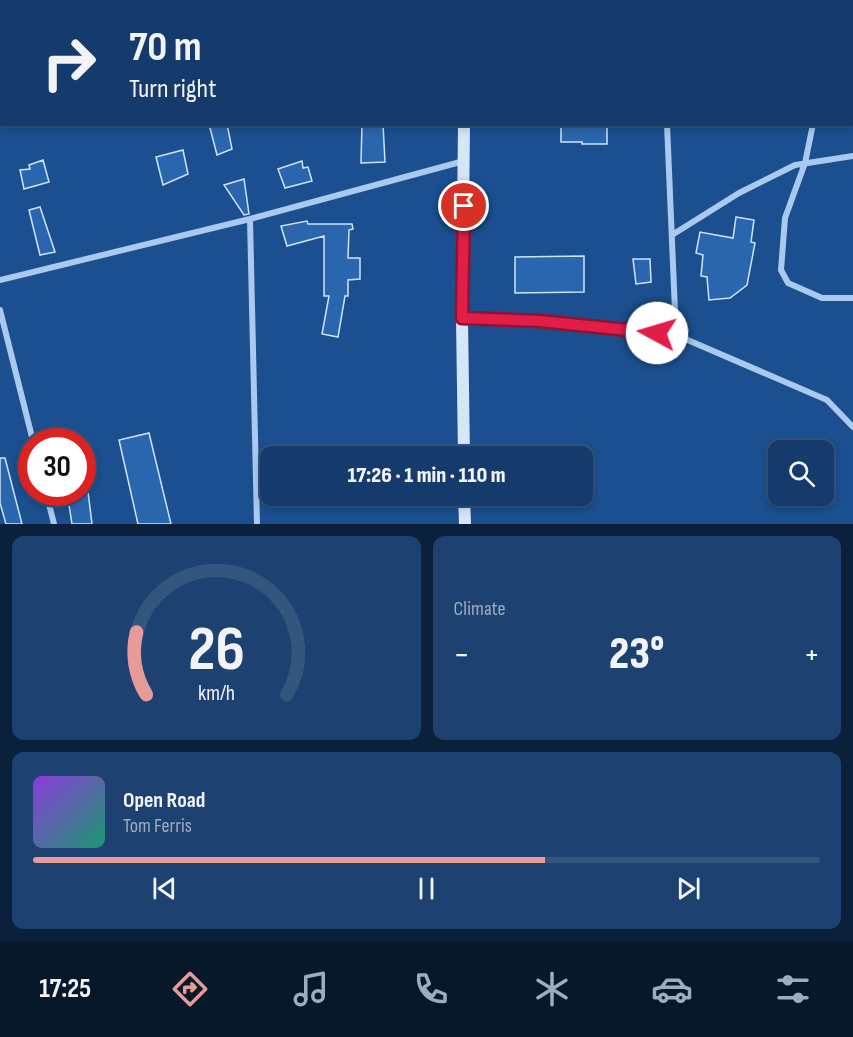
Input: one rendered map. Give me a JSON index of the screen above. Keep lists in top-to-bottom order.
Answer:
{
  "page": {
    "turn": ["70 m", "Turn right"],
    "limit": "30",
    "trip": "17:26 · 1 min · 110 m",
    "tile": "Climate",
    "heat": ["−", "23°", "+"],
    "song": ["Open Road", "Tom Ferris"],
    "tabs": "17:25",
    "gauge": ["26", "km/h"]
  }
}
